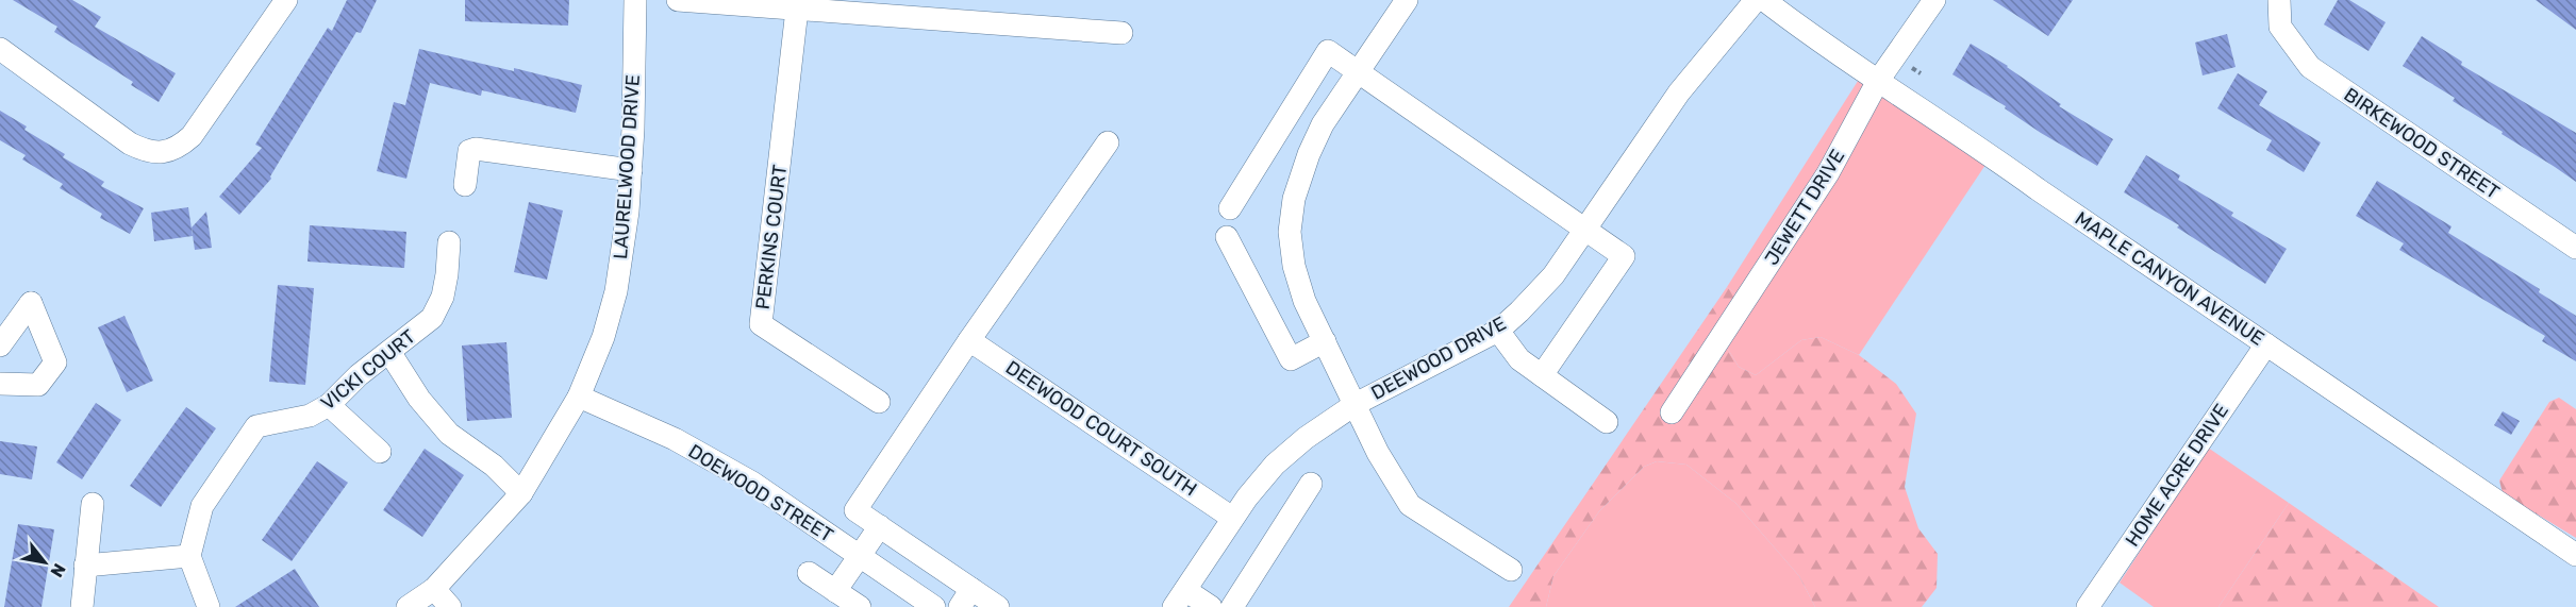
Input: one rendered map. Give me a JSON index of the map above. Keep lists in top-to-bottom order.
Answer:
{
  "streets": {
    "street": [
      "BIRKEWOOD STREET",
      "LAURELWOOD DRIVE",
      "JEWETT DRIVE",
      "PERKINS COURT",
      "MAPLE CANYON AVENUE",
      "DEEWOOD DRIVE",
      "VICKI COURT",
      "DEEWOOD COURT SOUTH",
      "HOME ACRE DRIVE",
      "DOEWOOD STREET"
    ]
  },
  "crossings": [
    ["LAURELWOOD DRIVE", "DOEWOOD STREET"],
    ["JEWETT DRIVE", "MAPLE CANYON AVENUE"],
    ["MAPLE CANYON AVENUE", "HOME ACRE DRIVE"],
    ["DEEWOOD DRIVE", "DEEWOOD COURT SOUTH"]
  ],
  "north": "bottom right"
}
